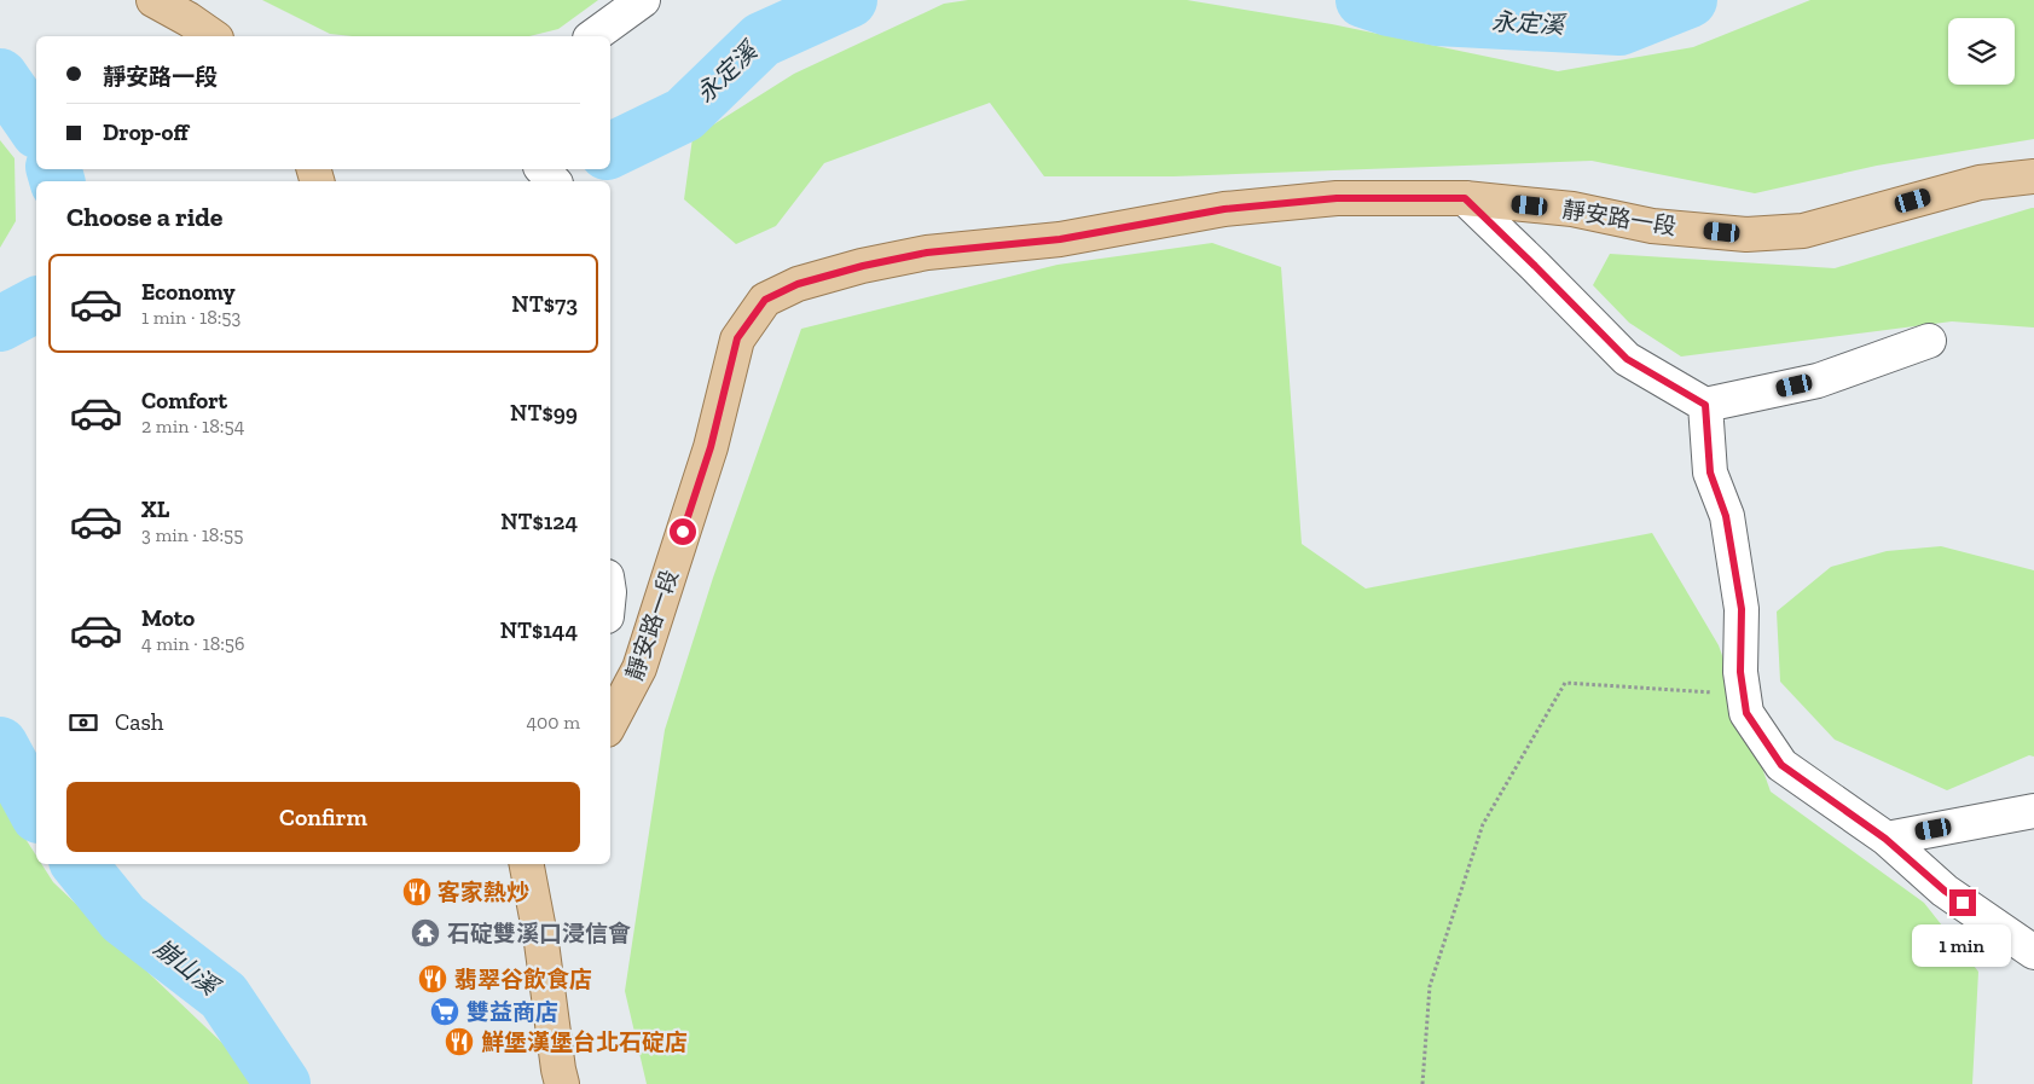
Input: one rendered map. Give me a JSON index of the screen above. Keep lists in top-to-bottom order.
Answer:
{
  "streets": {
    "main road": ["靜安路一段"]
  },
  "water": ["永定溪", "崩山溪"],
  "places": {
    "restaurant": ["客家熱炒", "翡翠谷飲食店", "鮮堡漢堡台北石碇店"],
    "temple": ["石碇雙溪口浸信會"],
    "supermarket": ["雙益商店"]
  },
  "page": {
    "banner": ["靜安路一段", "Drop-off"],
    "heading": "Choose a ride",
    "list": [
      {
        "name": "Economy",
        "note": "1 min · 18:53",
        "value": "NT$73"
      },
      {
        "name": "Comfort",
        "note": "2 min · 18:54",
        "value": "NT$99"
      },
      {
        "name": "XL",
        "note": "3 min · 18:55",
        "value": "NT$124"
      },
      {
        "name": "Moto",
        "note": "4 min · 18:56",
        "value": "NT$144"
      }
    ],
    "pay": ["Cash", "400 m"],
    "buttons": "Confirm",
    "bubble": "1 min"
  }
}
